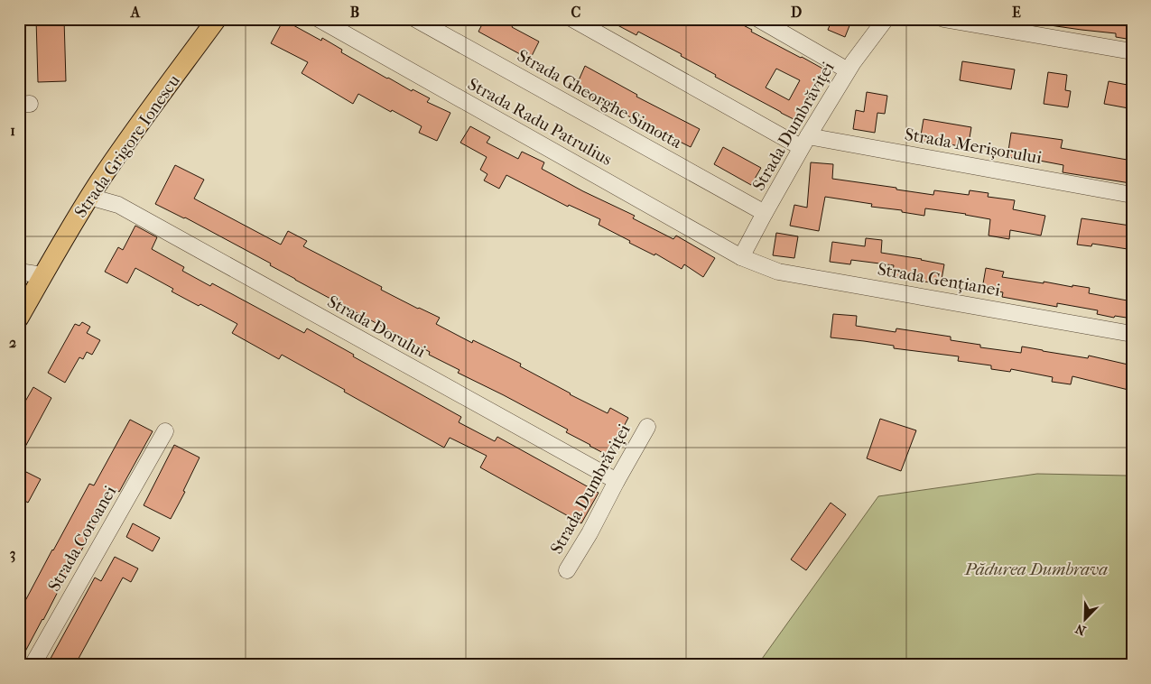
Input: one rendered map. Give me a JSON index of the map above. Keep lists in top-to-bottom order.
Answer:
{
  "streets": {
    "main road": ["Strada Grigore Ionescu"],
    "street": [
      "Strada Gheorghe Simotta",
      "Strada Radu Patrulius",
      "Strada Dumbrăviței",
      "Strada Merișorului",
      "Strada Gențianei",
      "Strada Dorului",
      "Strada Coroanei"
    ]
  },
  "crossings": [
    ["Strada Gheorghe Simotta", "Strada Dumbrăviței"],
    ["Strada Radu Patrulius", "Strada Dumbrăviței"],
    ["Strada Radu Patrulius", "Strada Gențianei"],
    ["Strada Dumbrăviței", "Strada Merișorului"],
    ["Strada Dumbrăviței", "Strada Gențianei"],
    ["Strada Dumbrăviței", "Strada Dorului"],
    ["Strada Grigore Ionescu", "Strada Dorului"]
  ],
  "parks": ["Pădurea Dumbrava"],
  "north": "bottom left",
  "grid": {
    "columns": [
      "A",
      "B",
      "C",
      "D",
      "E"
    ],
    "rows": ["1", "2", "3"]
  }
}
